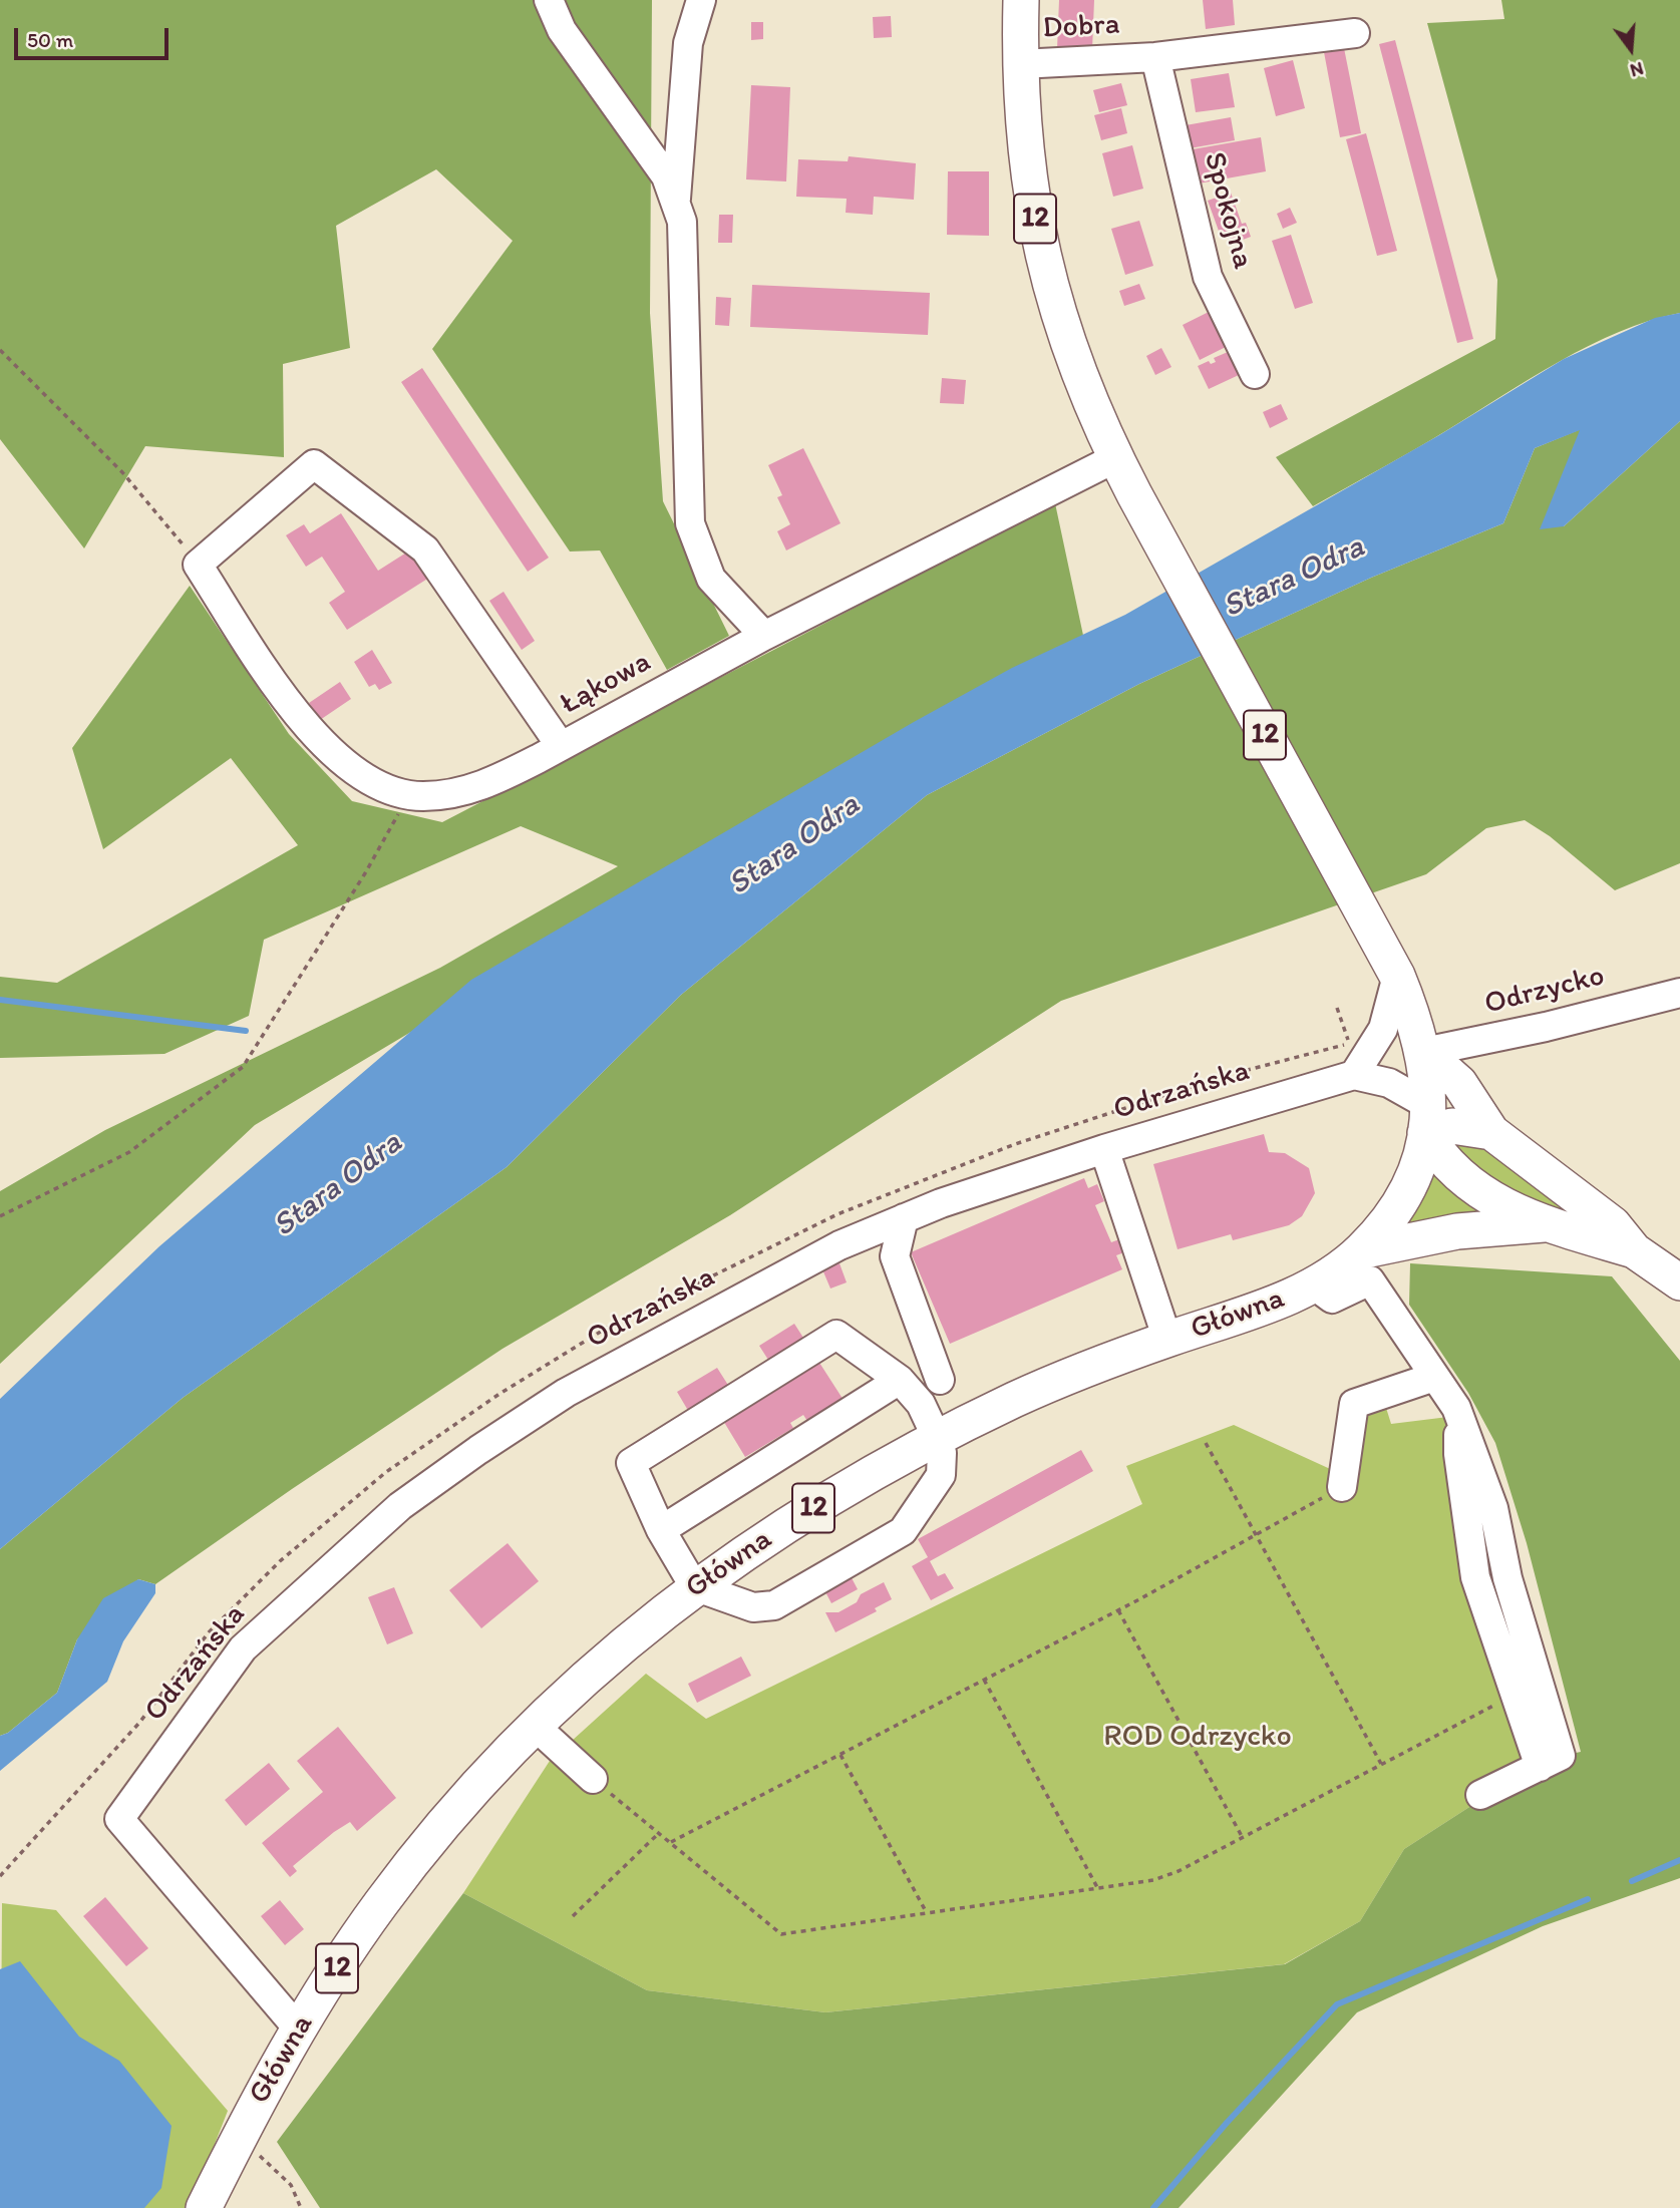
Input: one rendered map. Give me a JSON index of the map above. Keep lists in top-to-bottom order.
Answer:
{
  "streets": {
    "main road": ["12", "Główna"],
    "street": [
      "Dobra",
      "Spokojna",
      "Łąkowa",
      "Odrzycko",
      "Odrzańska"
    ]
  },
  "crossings": [
    ["Dobra", "Spokojna"],
    ["Dobra", "12"],
    ["12", "Łąkowa"],
    ["12", "Odrzycko"],
    ["12", "Główna"],
    ["Odrzycko", "Główna"],
    ["Odrzańska", "Główna"]
  ],
  "water": ["Stara Odra"],
  "parks": ["ROD Odrzycko"],
  "scale_bar": "50 m",
  "north": "bottom"
}
